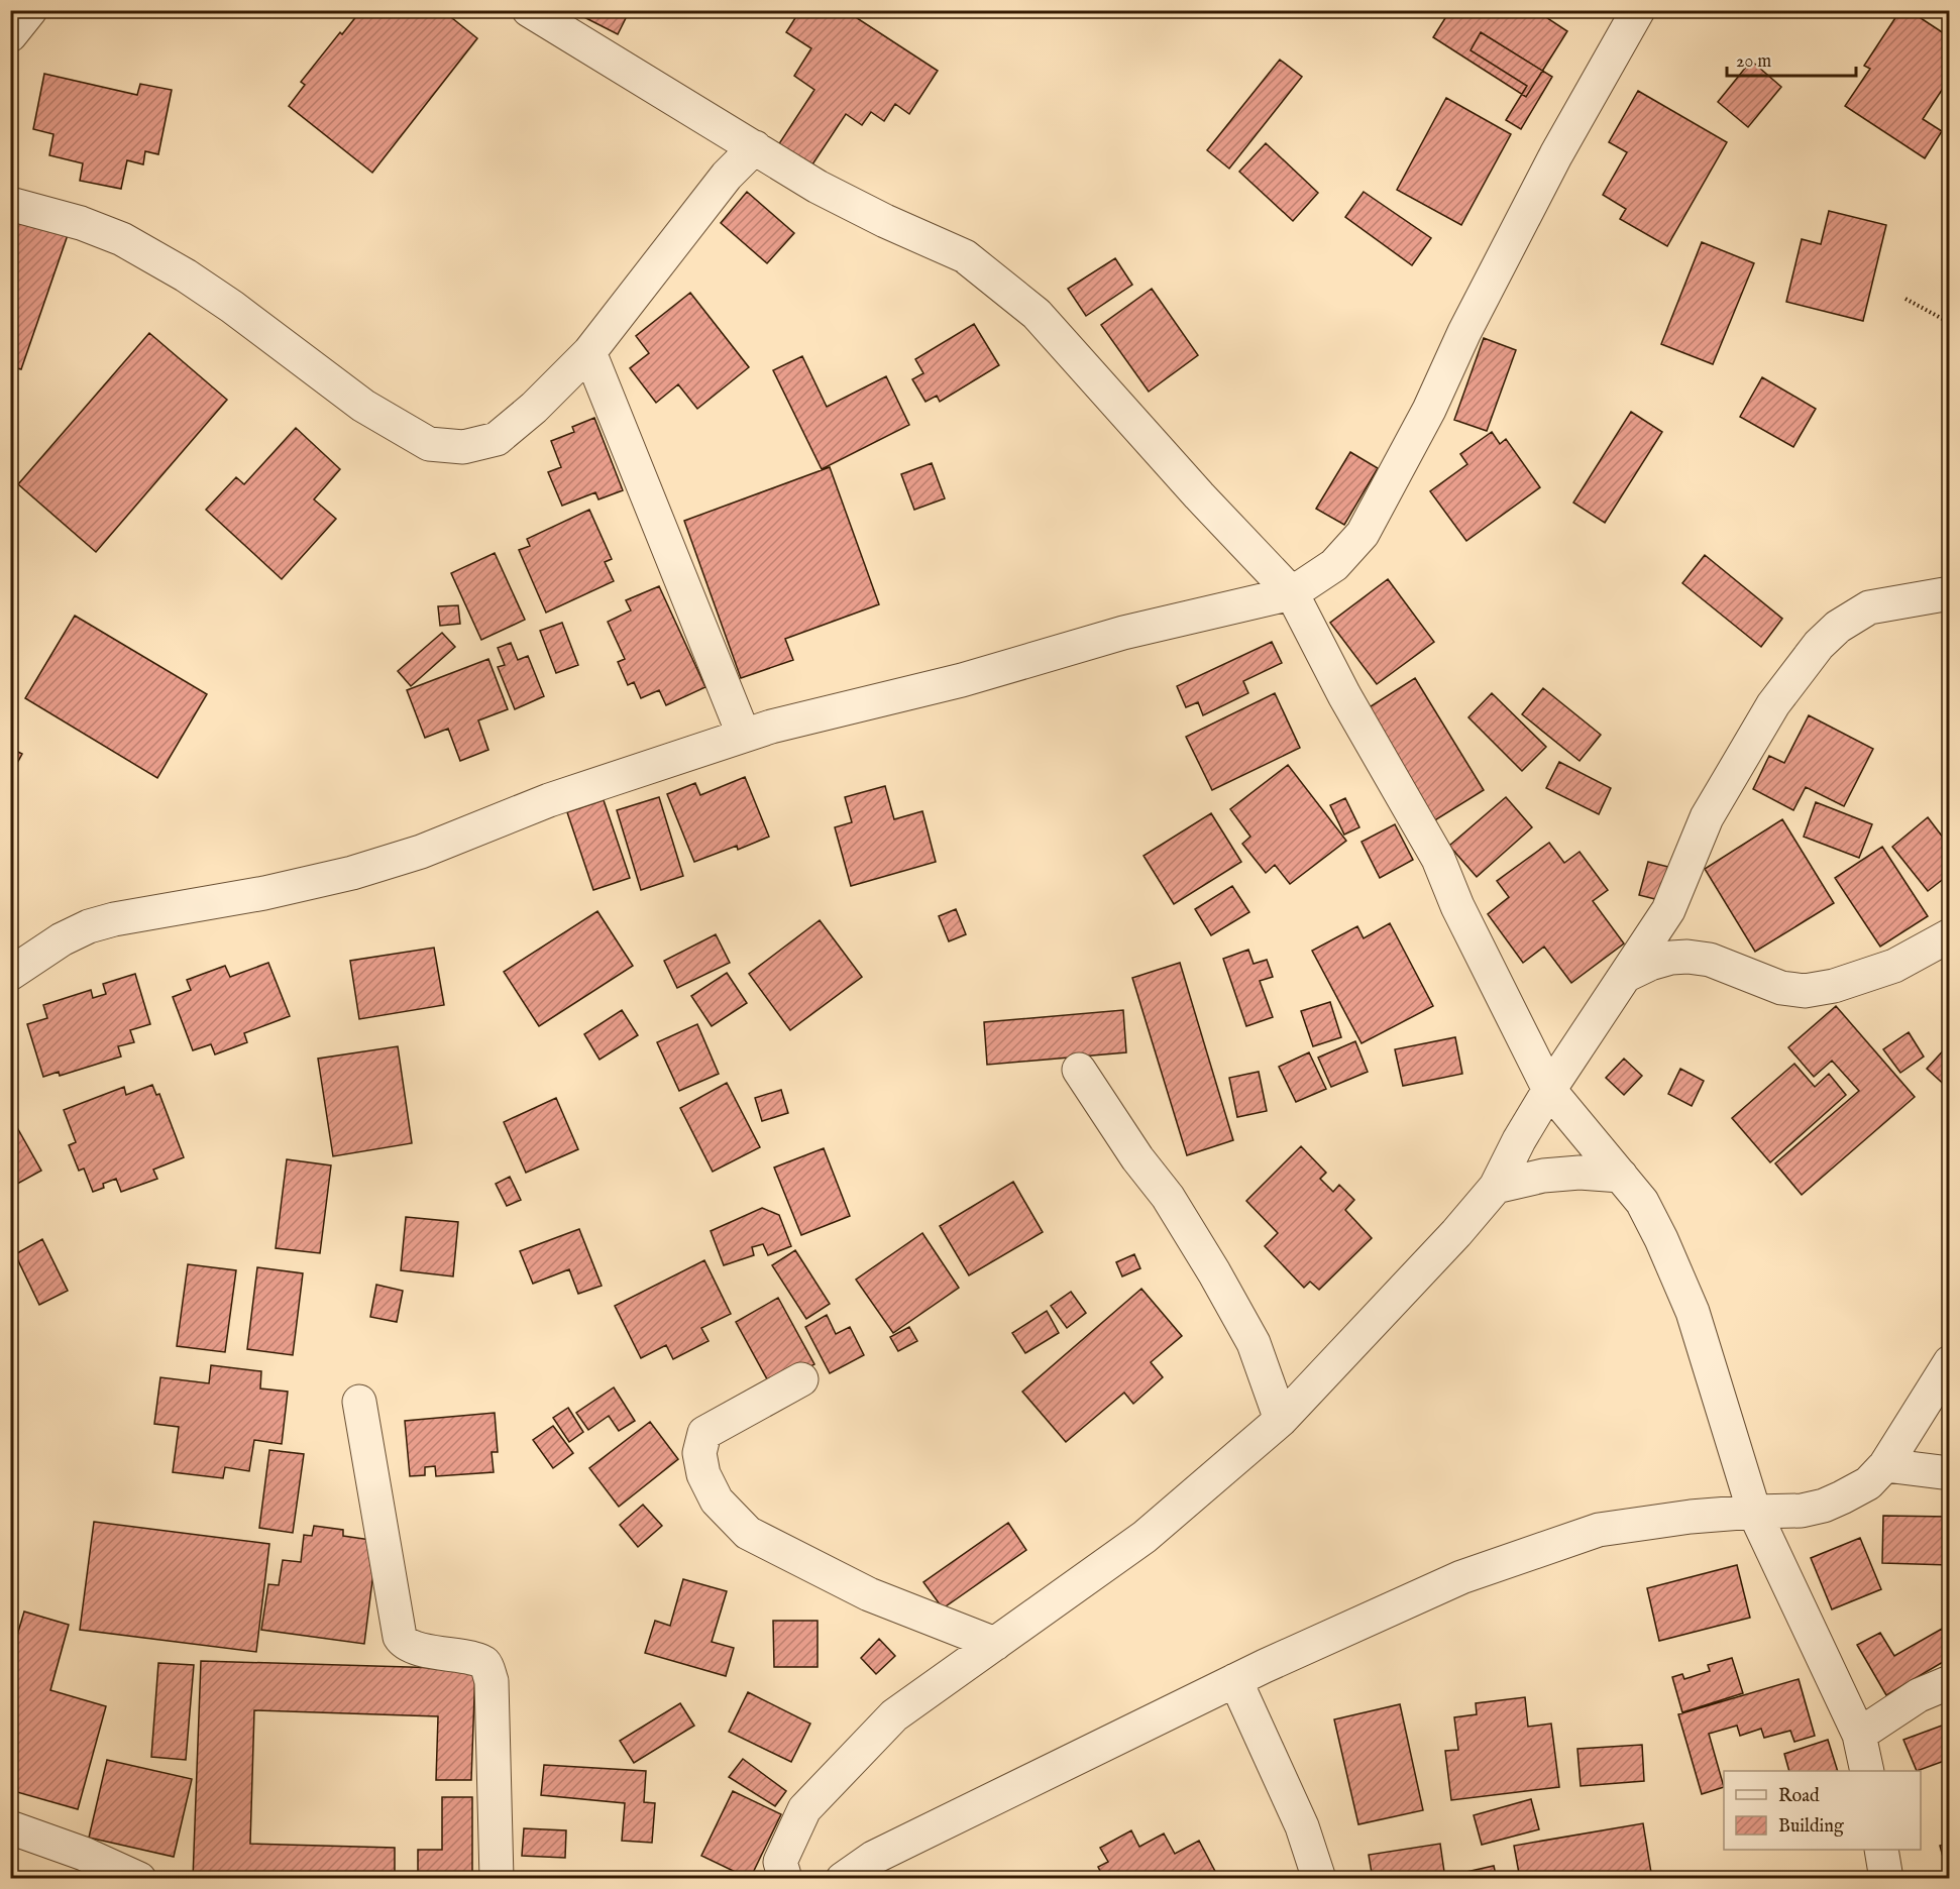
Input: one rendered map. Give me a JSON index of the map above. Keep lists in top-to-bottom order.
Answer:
{
  "legend": ["Road", "Building"],
  "scale_bar": "20 m"
}
